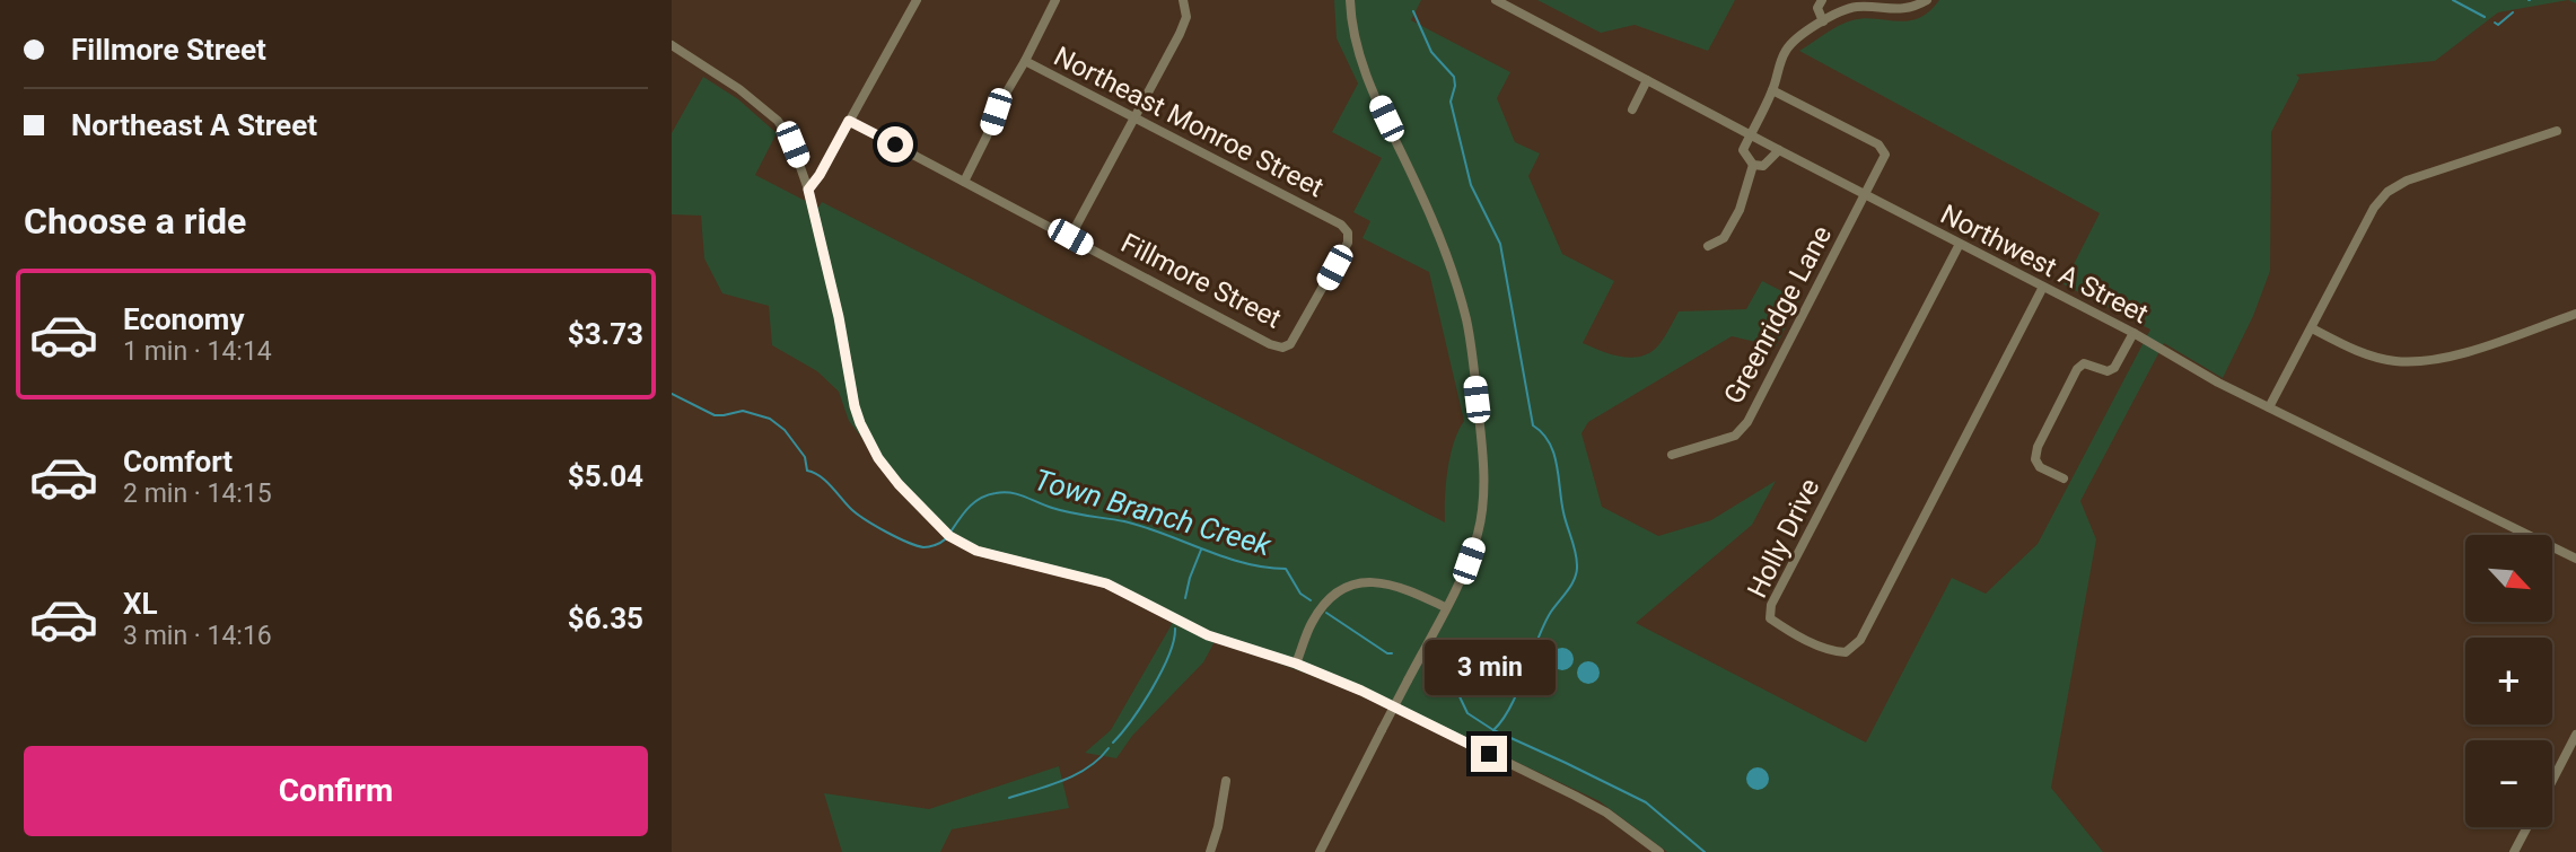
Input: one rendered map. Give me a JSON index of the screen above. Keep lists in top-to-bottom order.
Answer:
{
  "streets": {
    "street": [
      "Northeast Monroe Street",
      "Northwest A Street",
      "Fillmore Street",
      "Greenridge Lane",
      "Holly Drive"
    ]
  },
  "crossings": [
    ["Northeast Monroe Street", "Fillmore Street"],
    ["Northwest A Street", "Greenridge Lane"],
    ["Northwest A Street", "Holly Drive"]
  ],
  "water": ["Town Branch Creek"],
  "north": "bottom right",
  "page": {
    "banner": ["Fillmore Street", "Northeast A Street"],
    "heading": "Choose a ride",
    "list": [
      {
        "name": "Economy",
        "note": "1 min · 14:14",
        "value": "$3.73"
      },
      {
        "name": "Comfort",
        "note": "2 min · 14:15",
        "value": "$5.04"
      },
      {
        "name": "XL",
        "note": "3 min · 14:16",
        "value": "$6.35"
      }
    ],
    "map_buttons": ["+", "−"],
    "bubble": "3 min",
    "buttons": "Confirm"
  }
}
